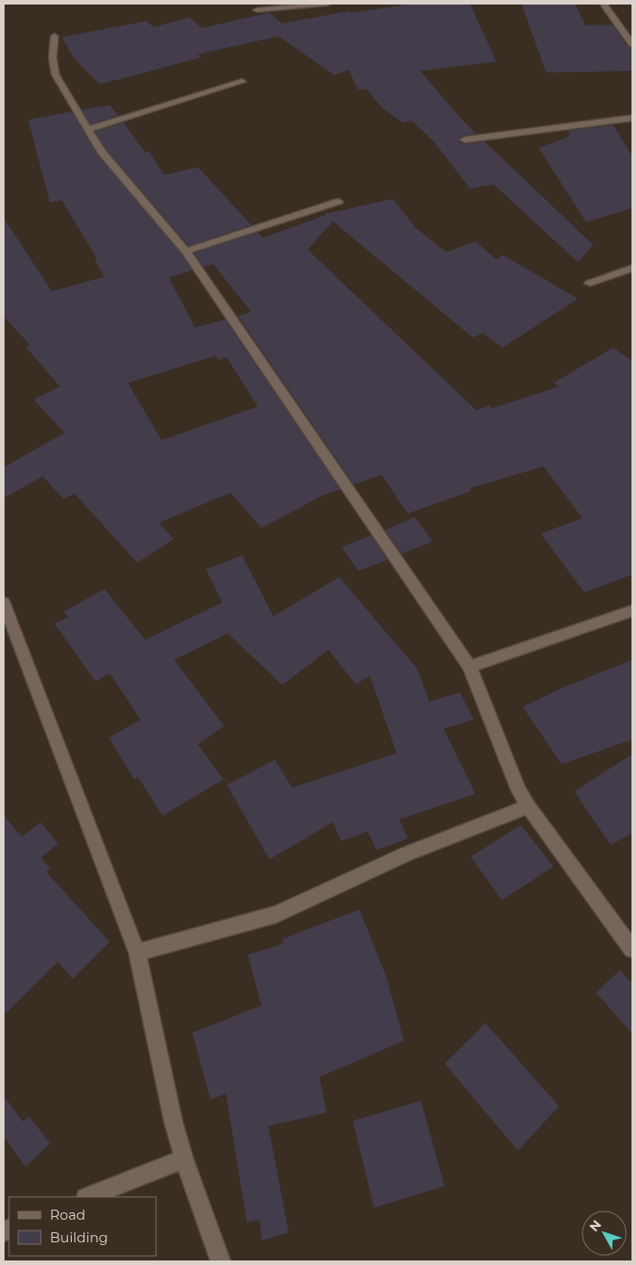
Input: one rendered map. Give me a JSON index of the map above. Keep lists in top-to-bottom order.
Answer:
{
  "legend": ["Road", "Building"],
  "north": "top left"
}
